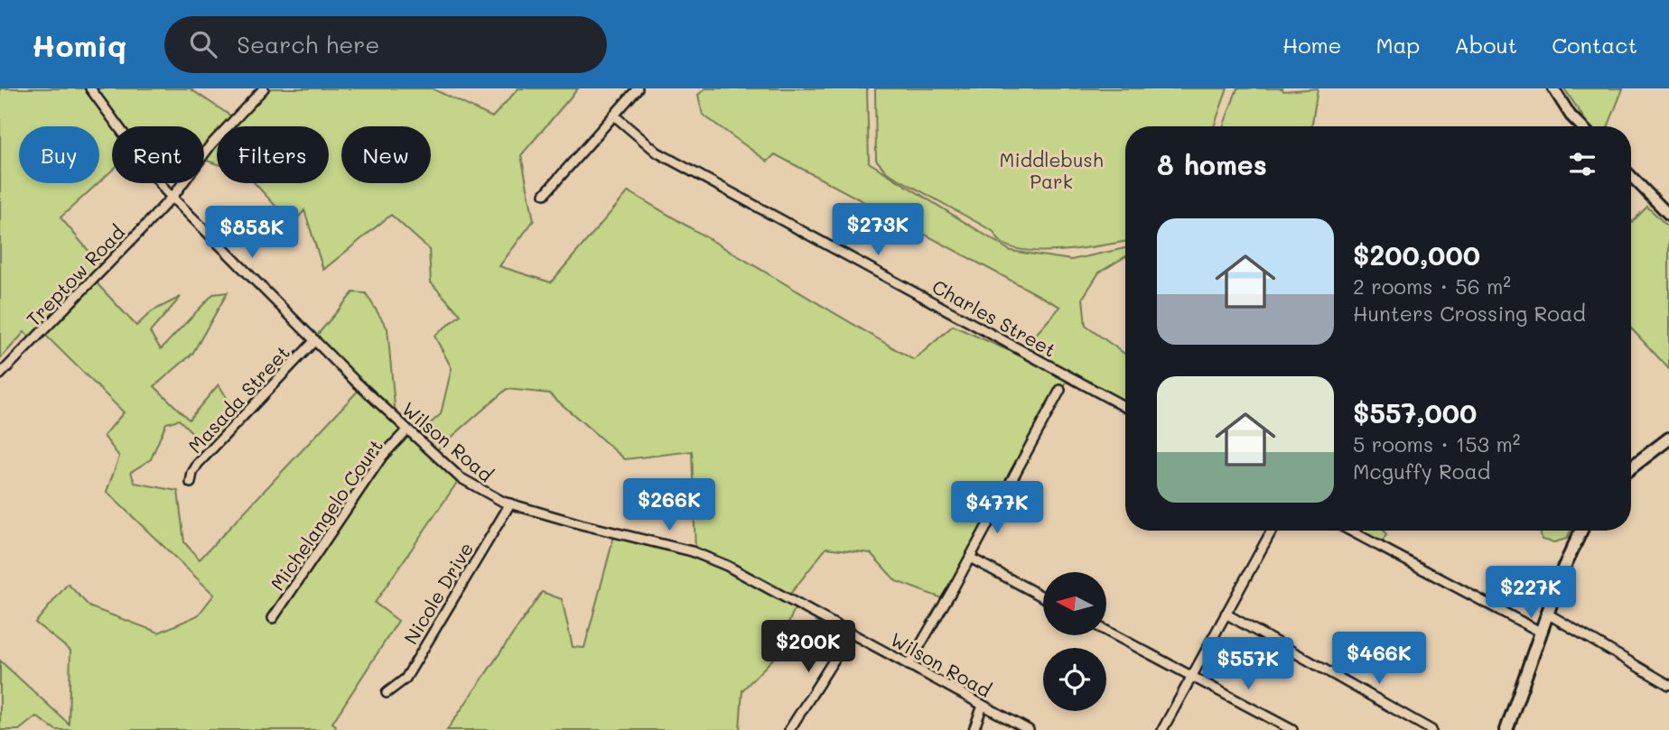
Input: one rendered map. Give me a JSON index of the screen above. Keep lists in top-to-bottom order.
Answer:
{
  "streets": {
    "street": [
      "Treptow Road",
      "Charles Street",
      "Masada Street",
      "Wilson Road",
      "Michelangelo Court",
      "Nicole Drive"
    ]
  },
  "crossings": [
    ["Treptow Road", "Wilson Road"],
    ["Masada Street", "Wilson Road"],
    ["Wilson Road", "Michelangelo Court"],
    ["Wilson Road", "Nicole Drive"]
  ],
  "parks": ["Middlebush Park"],
  "north": "left",
  "page": {
    "header": "Homiq",
    "search": "Search here",
    "nav": [
      "Home",
      "Map",
      "About",
      "Contact"
    ],
    "chip": [
      "Buy",
      "Rent",
      "Filters",
      "New"
    ],
    "heading": "8 homes",
    "list": [
      {
        "name": "$200,000",
        "note": "2 rooms · 56 m² · Hunters Crossing Road"
      },
      {
        "name": "$557,000",
        "note": "5 rooms · 153 m² · Mcguffy Road"
      }
    ],
    "price": [
      "$273K",
      "$858K",
      "$266K",
      "$477K",
      "$227K",
      "$200K",
      "$466K",
      "$557K"
    ]
  }
}
